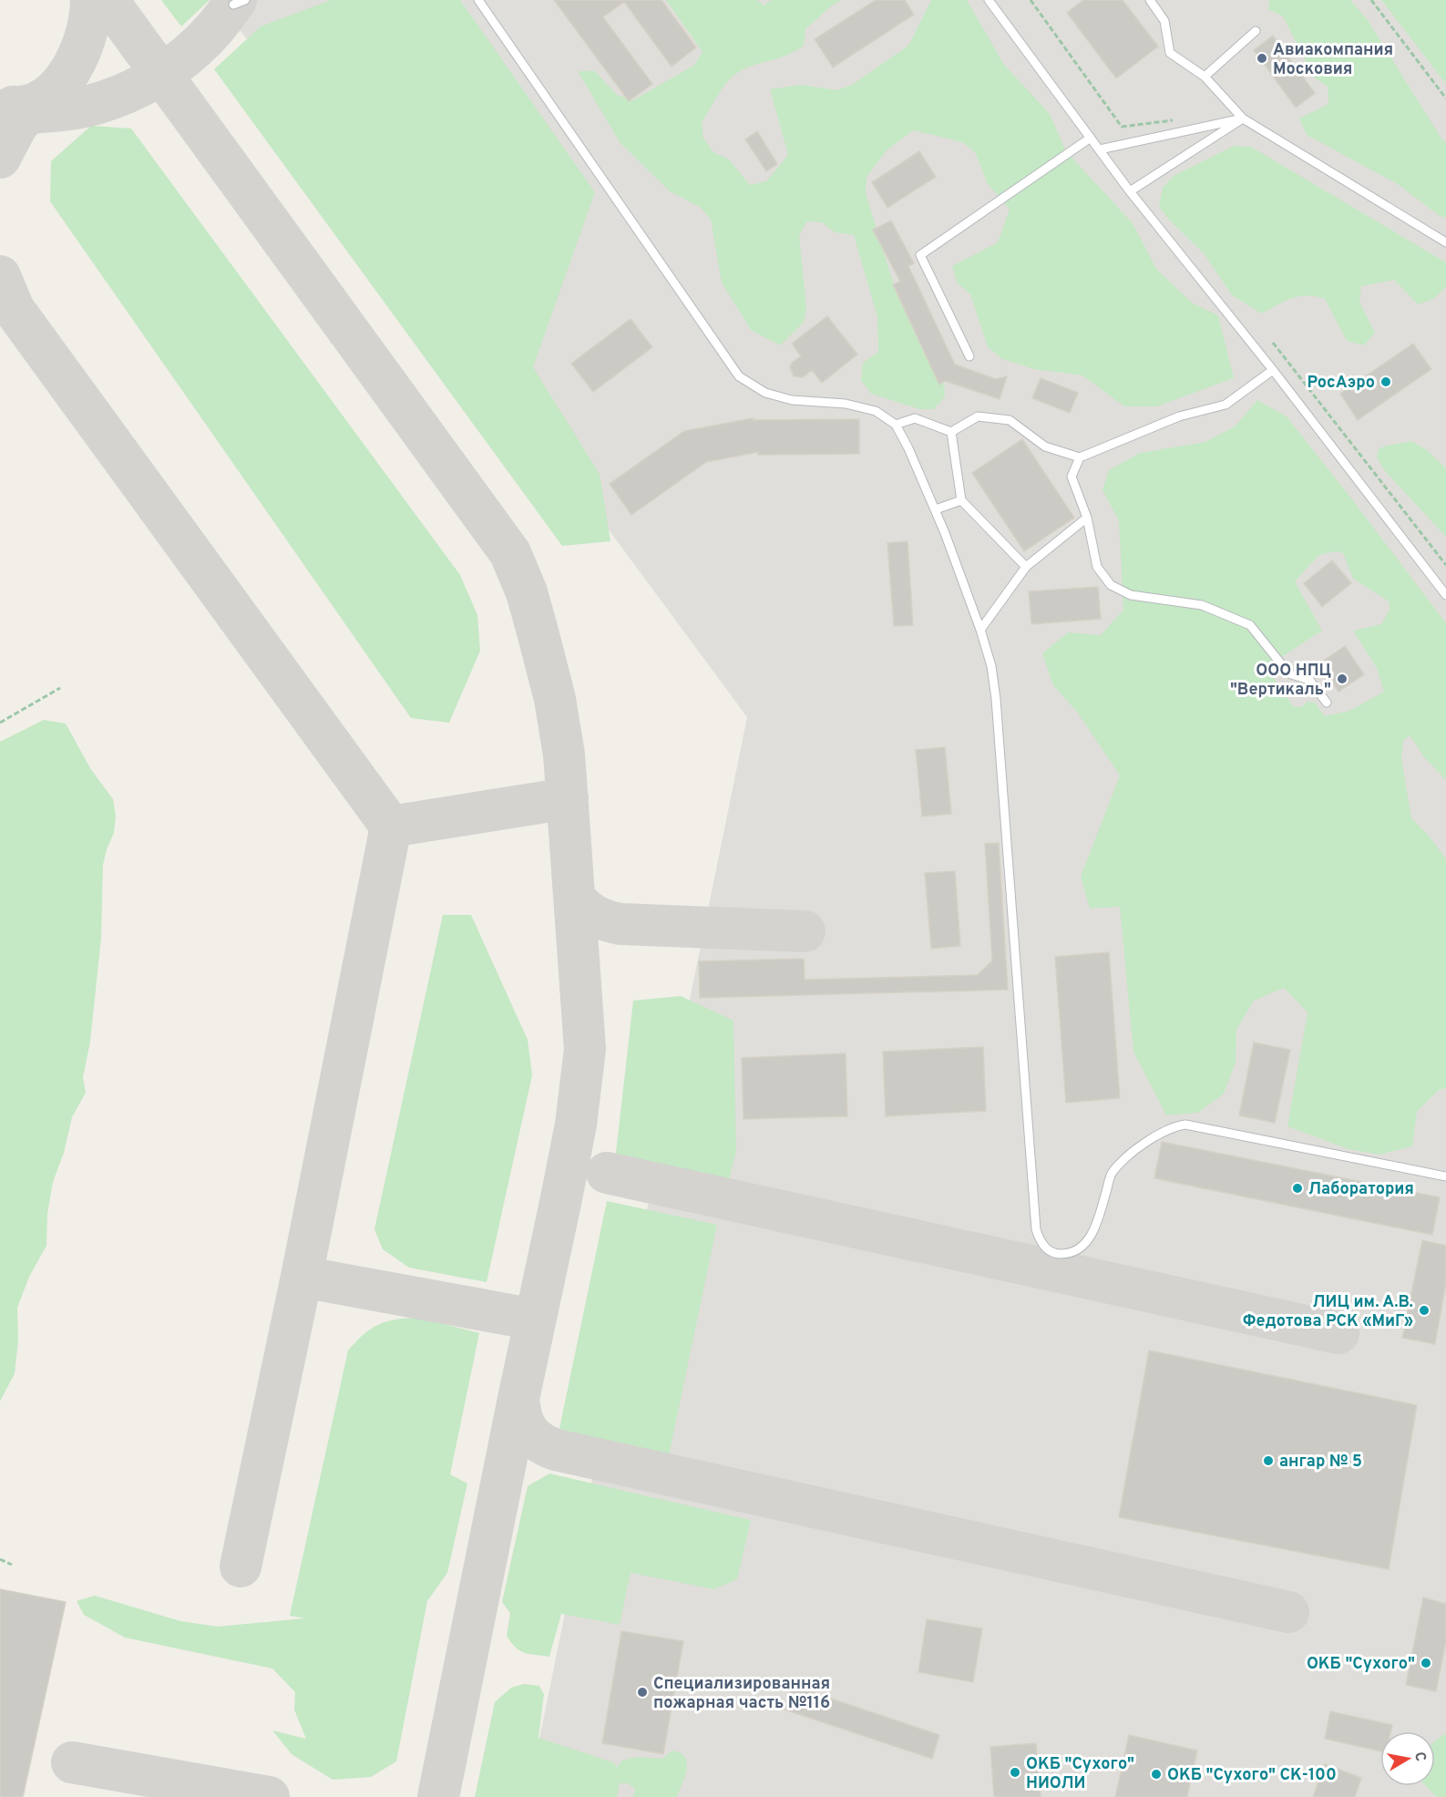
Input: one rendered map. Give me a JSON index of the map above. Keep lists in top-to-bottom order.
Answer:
{
  "places": [
    "Авиакомпания Московия",
    "РосАэро",
    "ООО НПЦ \"Вертикаль\"",
    "Лаборатория",
    "ЛИЦ им. А.В. Федотова РСК «МиГ»",
    "ангар № 5",
    "ОКБ \"Сухого\"",
    "Специализированная пожарная часть №116",
    "ОКБ \"Сухого\" НИОЛИ",
    "ОКБ \"Сухого\" СК-100"
  ],
  "north": "right"
}
